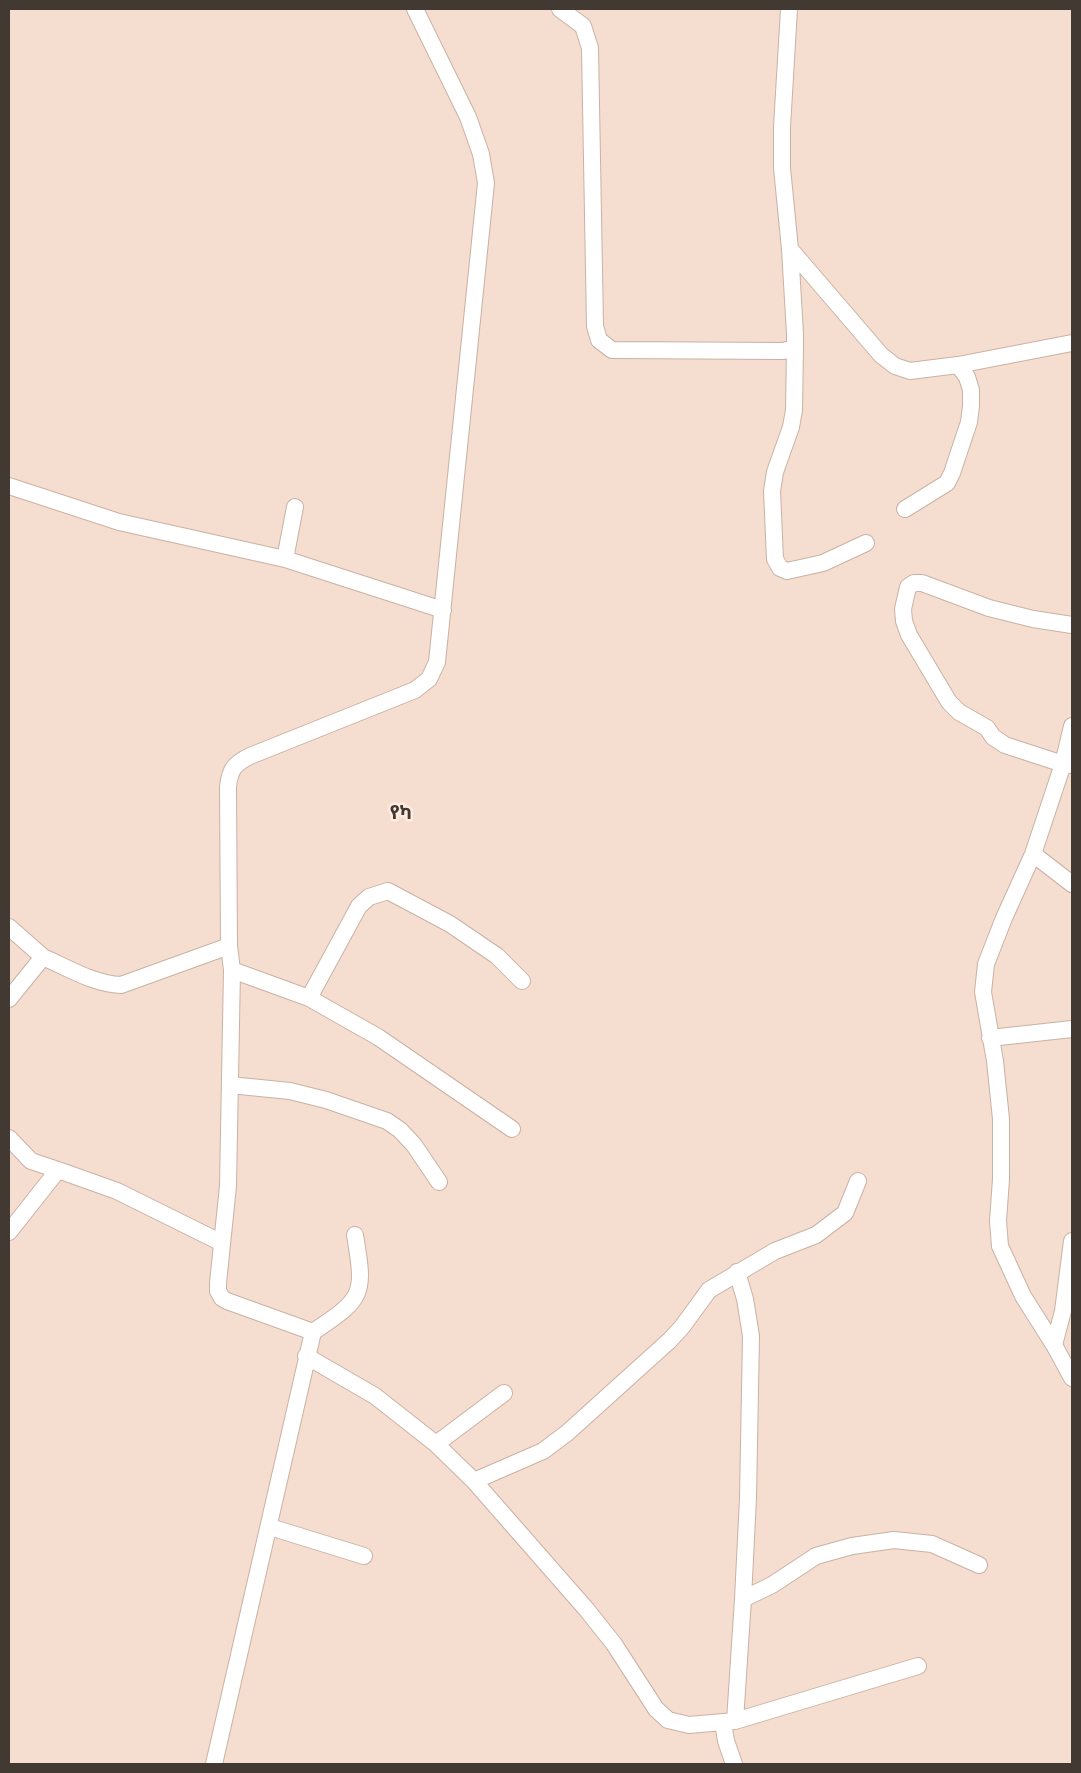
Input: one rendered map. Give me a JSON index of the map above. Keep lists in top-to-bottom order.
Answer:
{
  "districts": ["የካ"]
}
